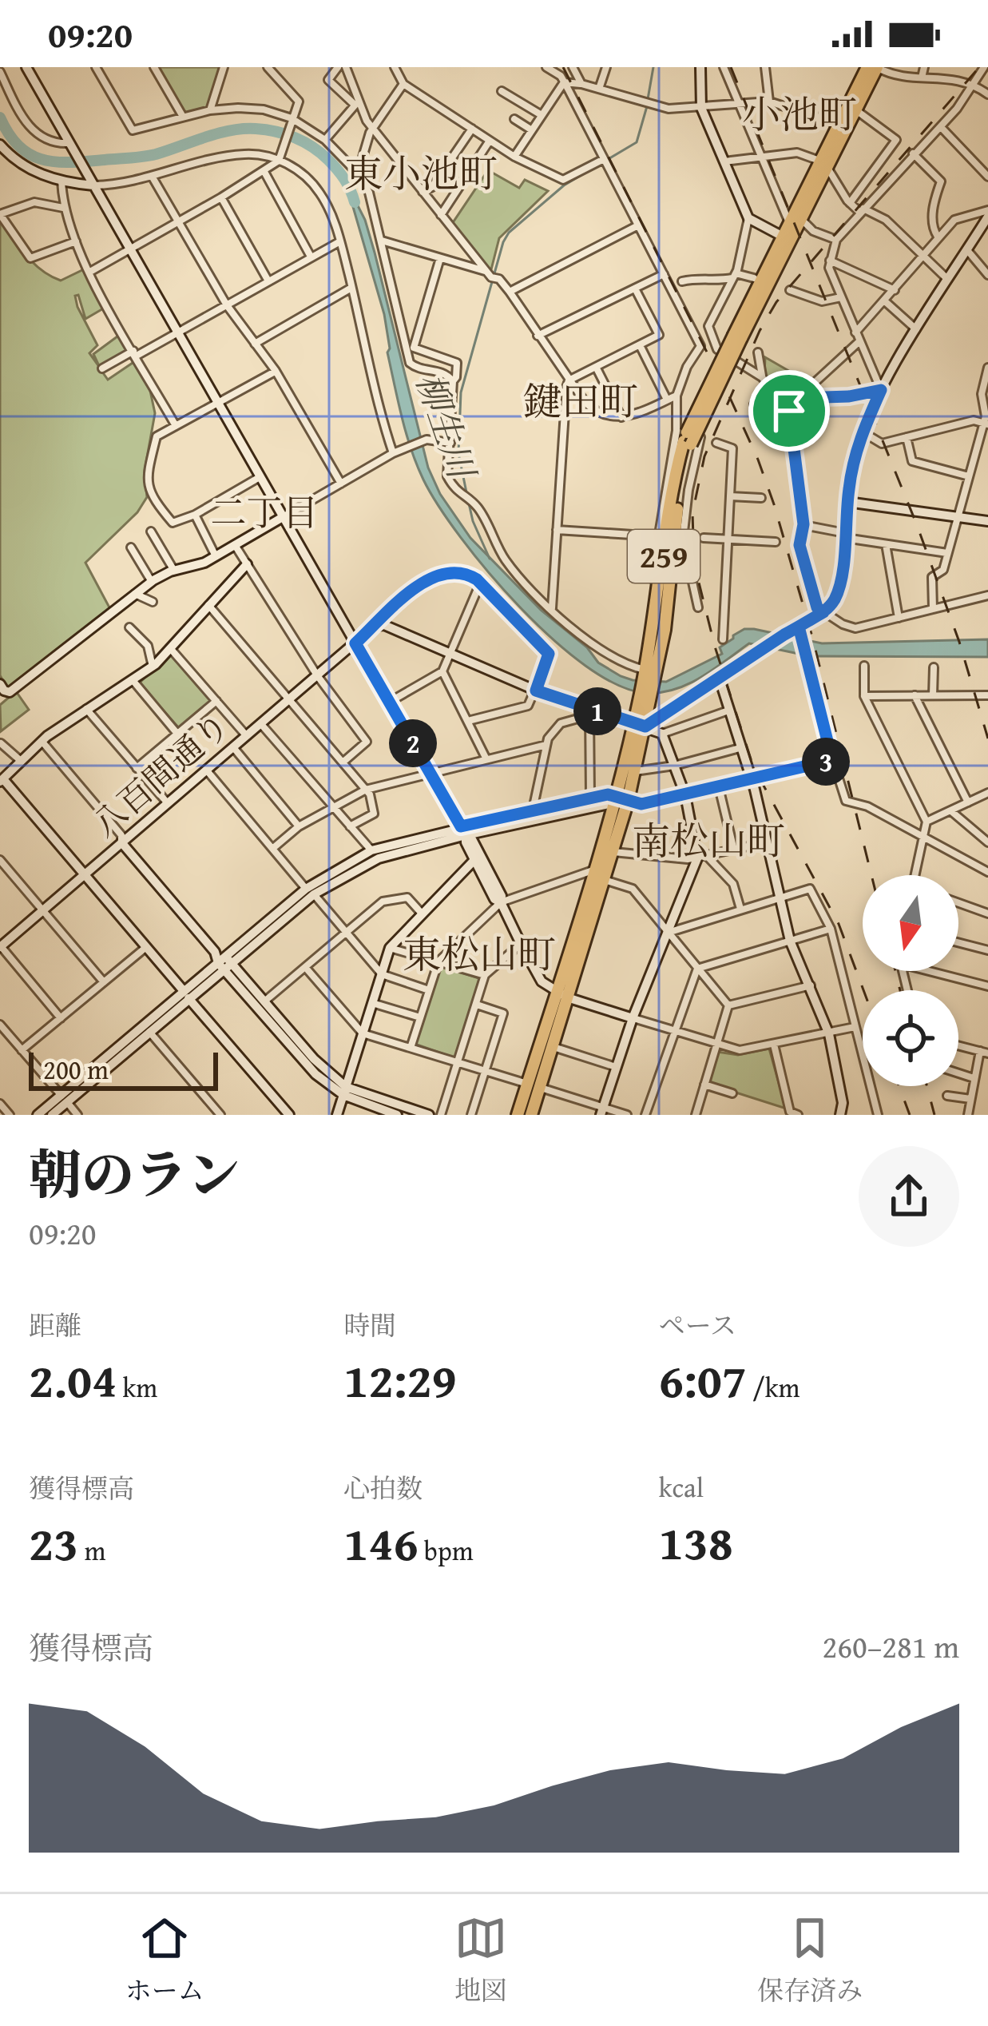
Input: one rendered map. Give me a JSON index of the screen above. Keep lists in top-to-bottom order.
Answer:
{
  "streets": {
    "highway": ["259"],
    "street": ["八百間通り"]
  },
  "districts": [
    "小池町",
    "東小池町",
    "鍵田町",
    "二丁目",
    "南松山町",
    "東松山町"
  ],
  "water": ["柳生川"],
  "scale_bar": "200 m",
  "north": "bottom",
  "page": {
    "status": "09:20",
    "pins": ["1", "2", "3"],
    "scale": "200 m",
    "heading": ["朝のラン", "09:20"],
    "stats": [
      ["距離", "2.04 km"],
      ["時間", "12:29"],
      ["ペース", "6:07 /km"],
      ["獲得標高", "23 m"],
      ["心拍数", "146 bpm"],
      ["kcal", "138"]
    ],
    "chart": ["獲得標高", "260–281 m"],
    "tabs": ["ホーム", "地図", "保存済み"]
  }
}
